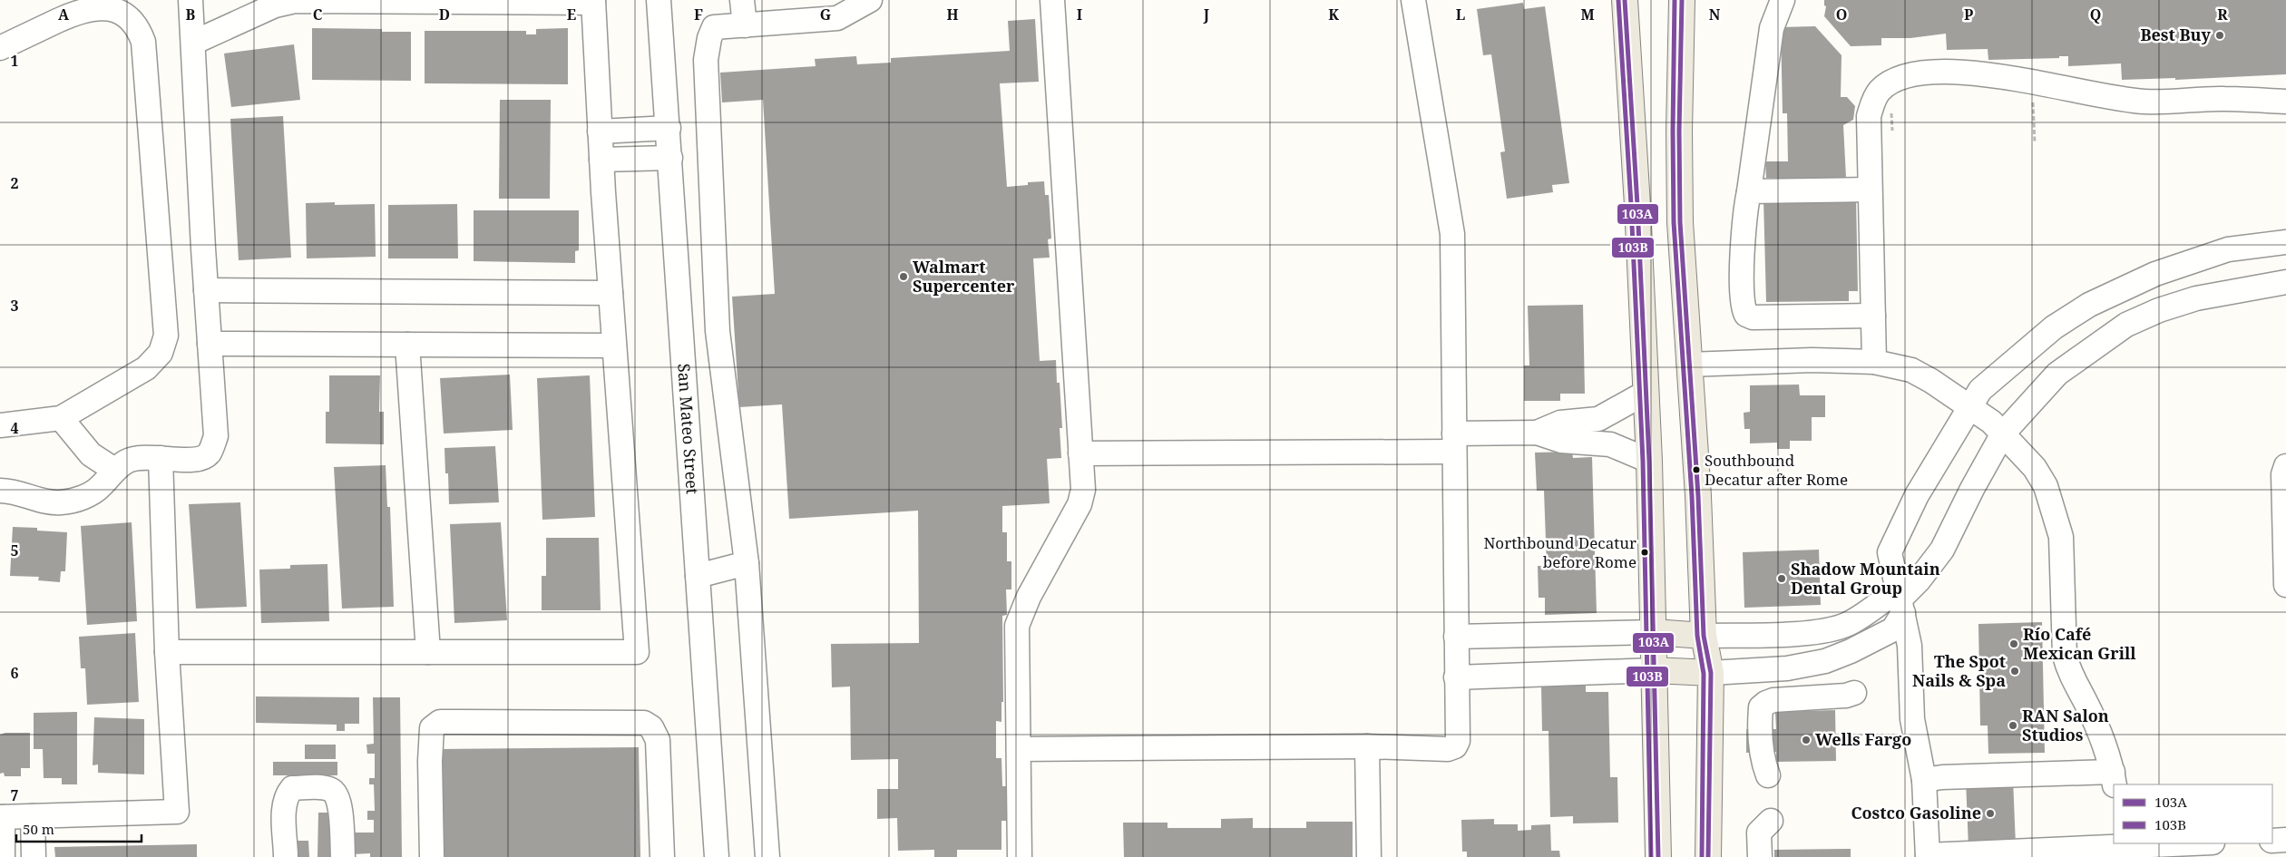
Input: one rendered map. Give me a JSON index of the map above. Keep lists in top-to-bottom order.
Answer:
{
  "streets": {
    "street": ["San Mateo Street"]
  },
  "places": [
    "Best Buy",
    "Walmart Supercenter",
    "Southbound Decatur after Rome",
    "Northbound Decatur before Rome",
    "Shadow Mountain Dental Group",
    "Río Café Mexican Grill",
    "The Spot Nails & Spa",
    "RAN Salon Studios",
    "Wells Fargo",
    "Costco Gasoline"
  ],
  "lines": ["transit line 103A", "transit line 103B"],
  "legend": ["103A", "103B"],
  "scale_bar": "50 m",
  "grid": {
    "columns": [
      "A",
      "B",
      "C",
      "D",
      "E",
      "F",
      "G",
      "H",
      "I",
      "J",
      "K",
      "L",
      "M",
      "N",
      "O",
      "P",
      "Q",
      "R"
    ],
    "rows": [
      "1",
      "2",
      "3",
      "4",
      "5",
      "6",
      "7"
    ]
  }
}
